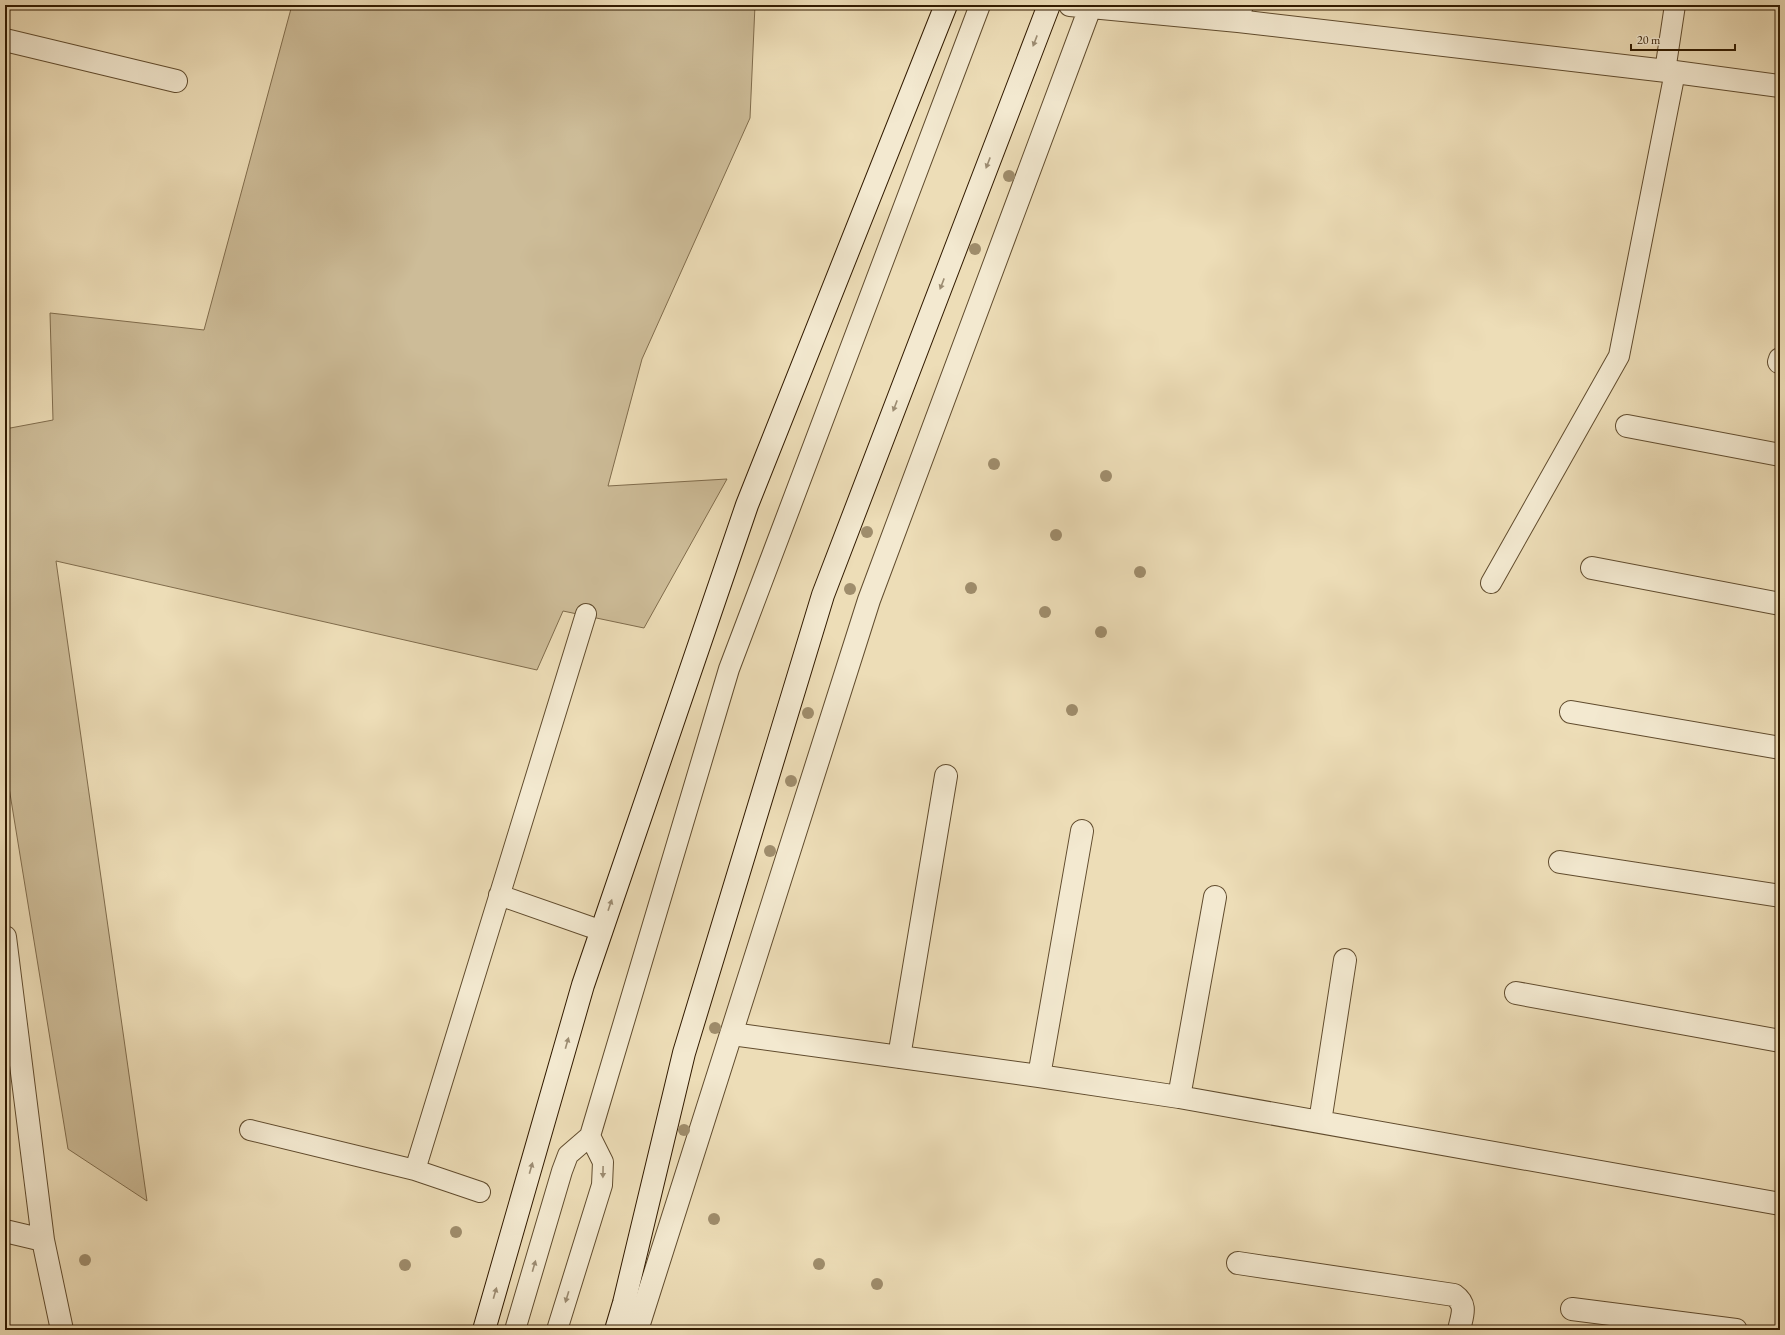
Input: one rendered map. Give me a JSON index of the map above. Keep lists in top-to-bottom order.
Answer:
{
  "scale_bar": "20 m"
}
